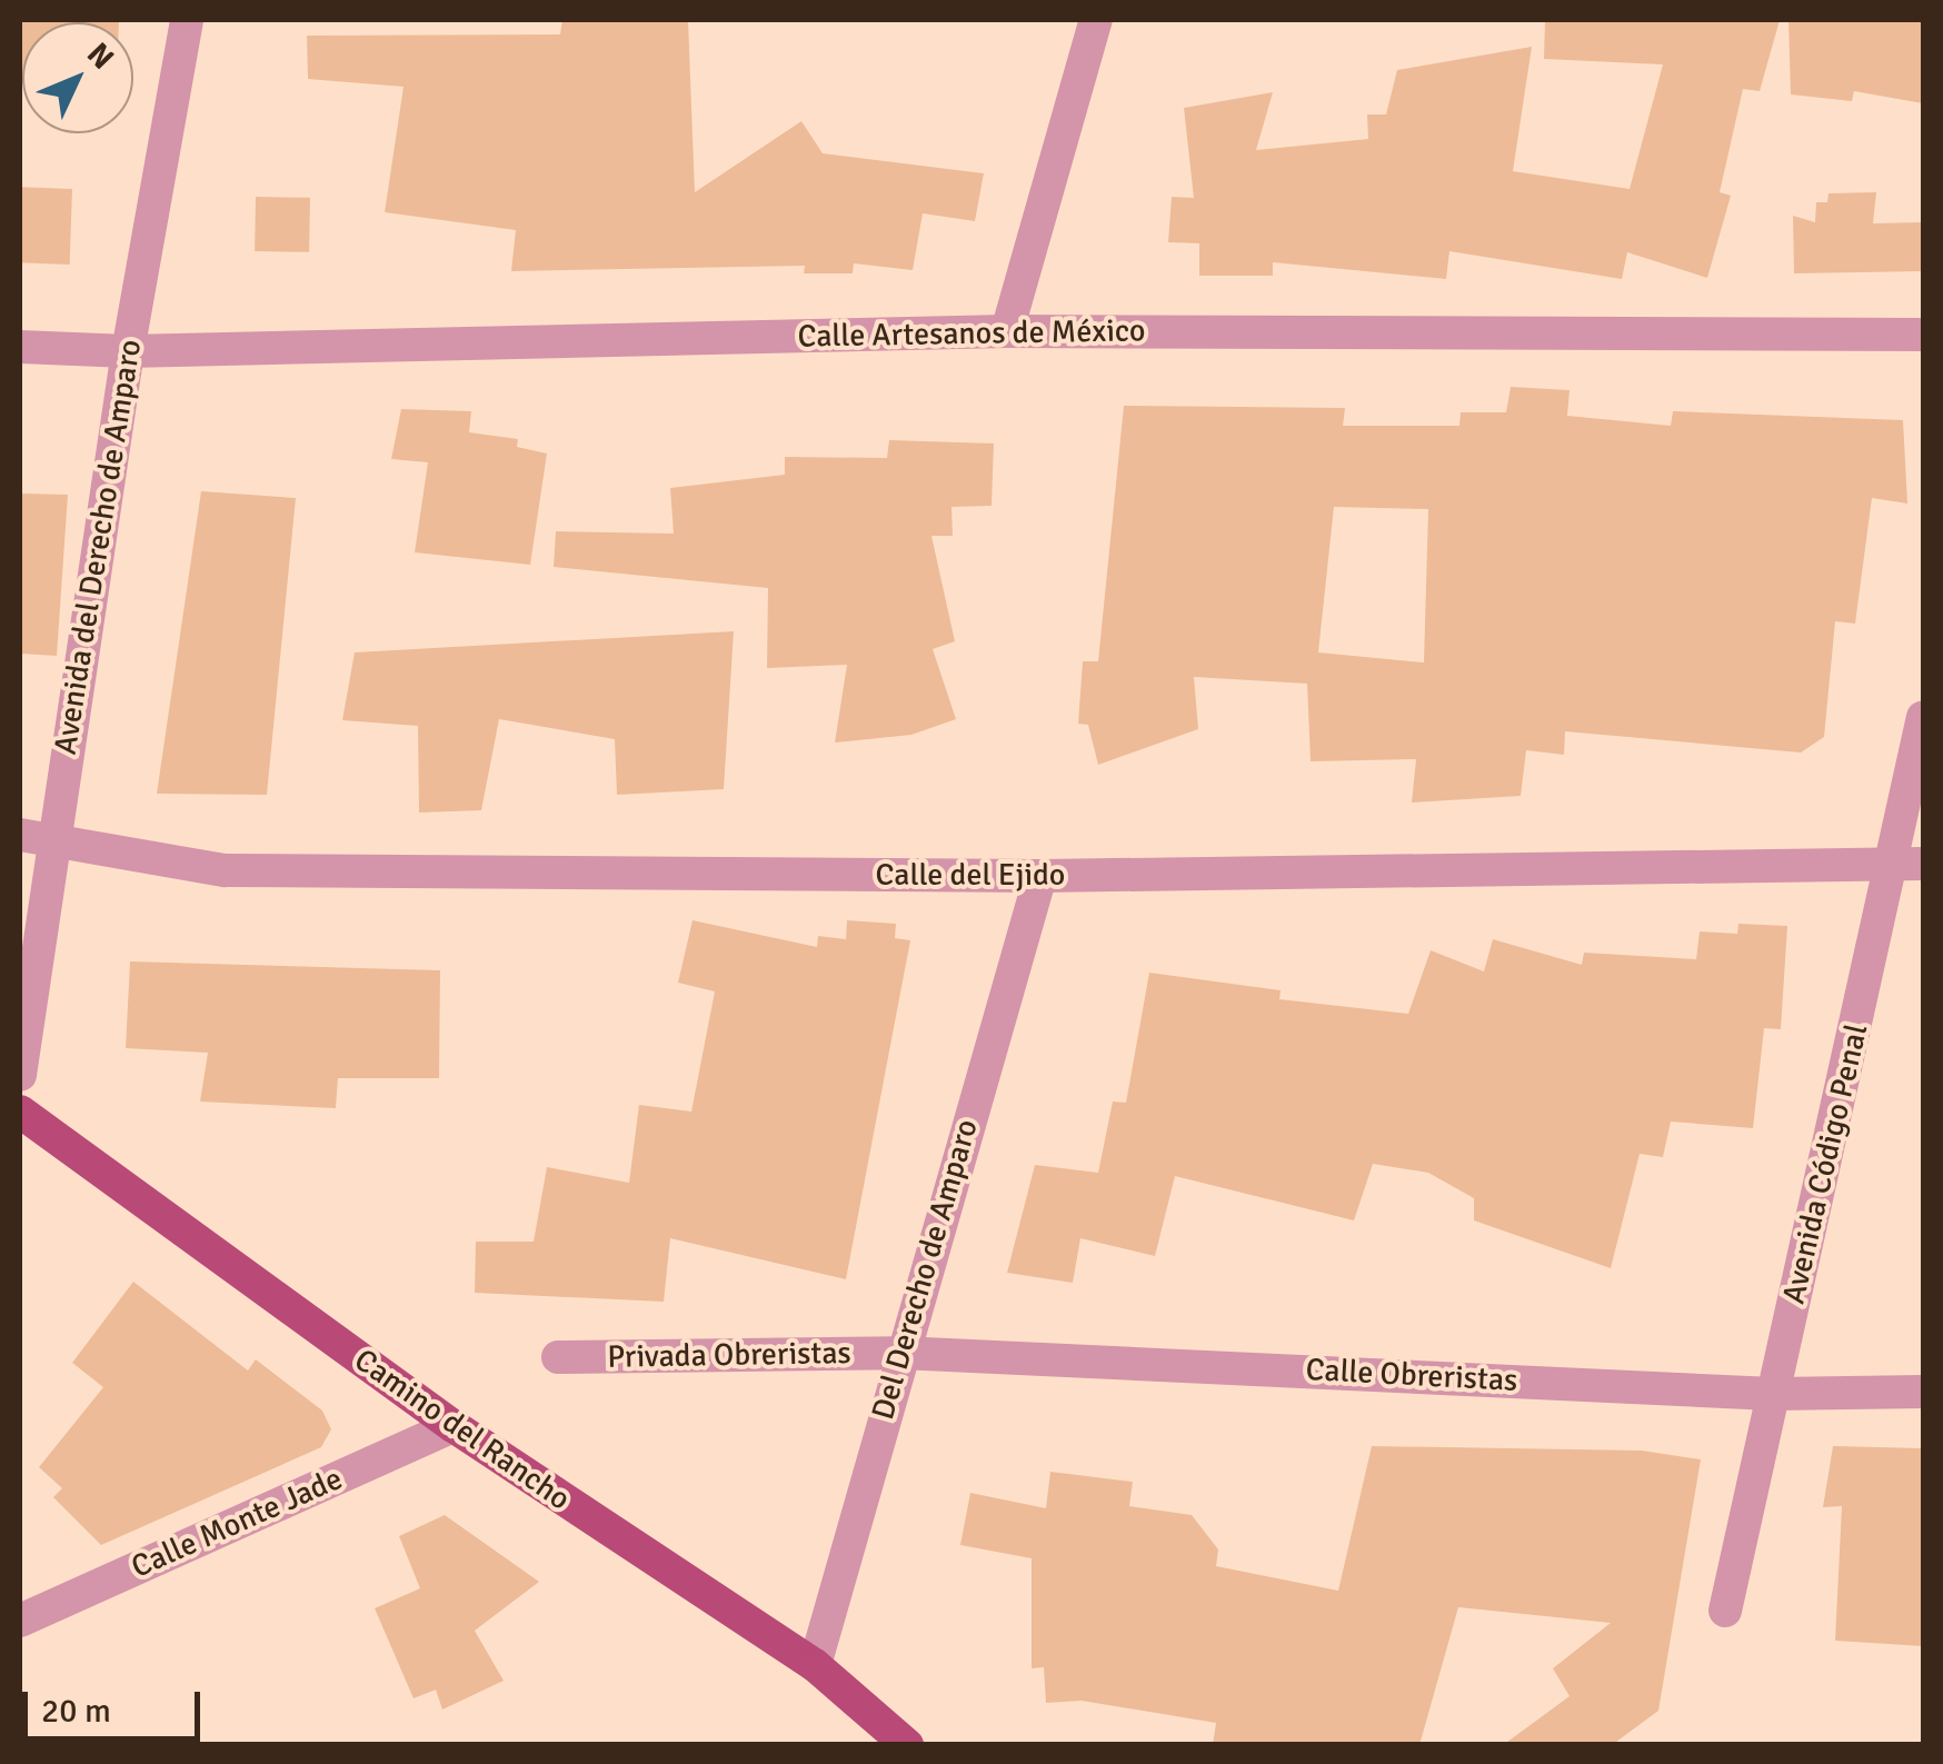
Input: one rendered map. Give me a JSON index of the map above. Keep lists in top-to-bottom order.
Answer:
{
  "streets": {
    "main road": ["Camino del Rancho"],
    "street": [
      "Calle Artesanos de México",
      "Avenida del Derecho de Amparo",
      "Calle del Ejido",
      "Avenida Código Penal",
      "Del Derecho de Amparo",
      "Privada Obreristas",
      "Calle Obreristas",
      "Calle Monte Jade"
    ]
  },
  "crossings": [
    ["Calle Artesanos de México", "Avenida del Derecho de Amparo"],
    ["Avenida del Derecho de Amparo", "Calle del Ejido"],
    ["Calle del Ejido", "Avenida Código Penal"],
    ["Calle del Ejido", "Del Derecho de Amparo"],
    ["Avenida Código Penal", "Calle Obreristas"],
    ["Del Derecho de Amparo", "Privada Obreristas"],
    ["Del Derecho de Amparo", "Calle Obreristas"],
    ["Del Derecho de Amparo", "Camino del Rancho"],
    ["Privada Obreristas", "Calle Obreristas"],
    ["Camino del Rancho", "Calle Monte Jade"]
  ],
  "scale_bar": "20 m",
  "north": "top right"
}
